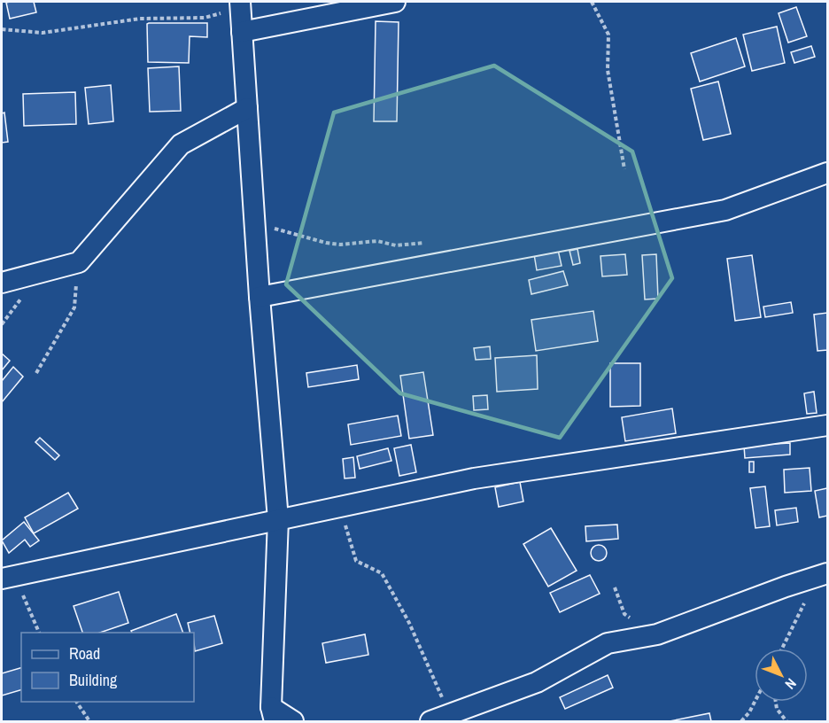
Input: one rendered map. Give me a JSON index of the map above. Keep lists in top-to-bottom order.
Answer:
{
  "legend": ["Road", "Building"],
  "north": "bottom right"
}
